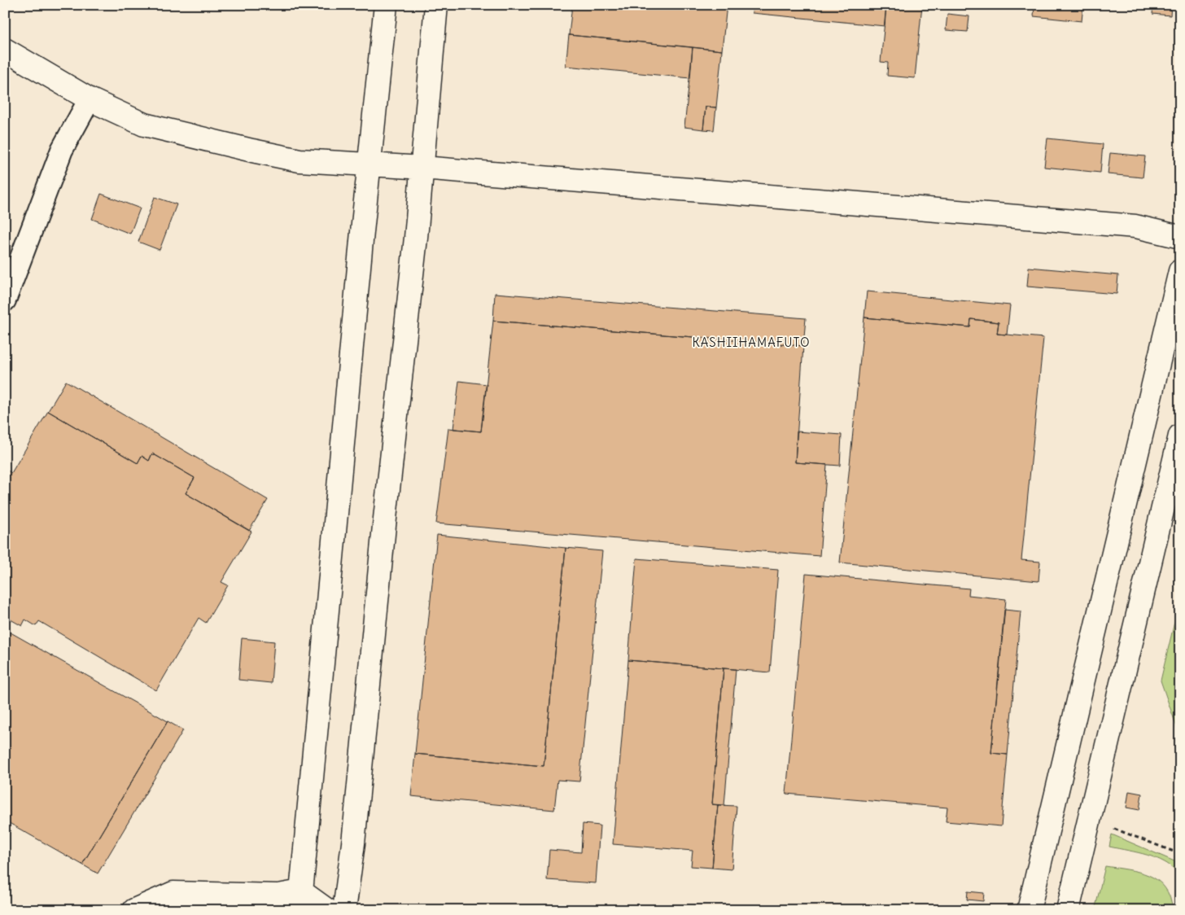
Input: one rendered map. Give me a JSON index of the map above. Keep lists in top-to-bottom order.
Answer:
{
  "districts": ["KASHIIHAMAFUTO"]
}
